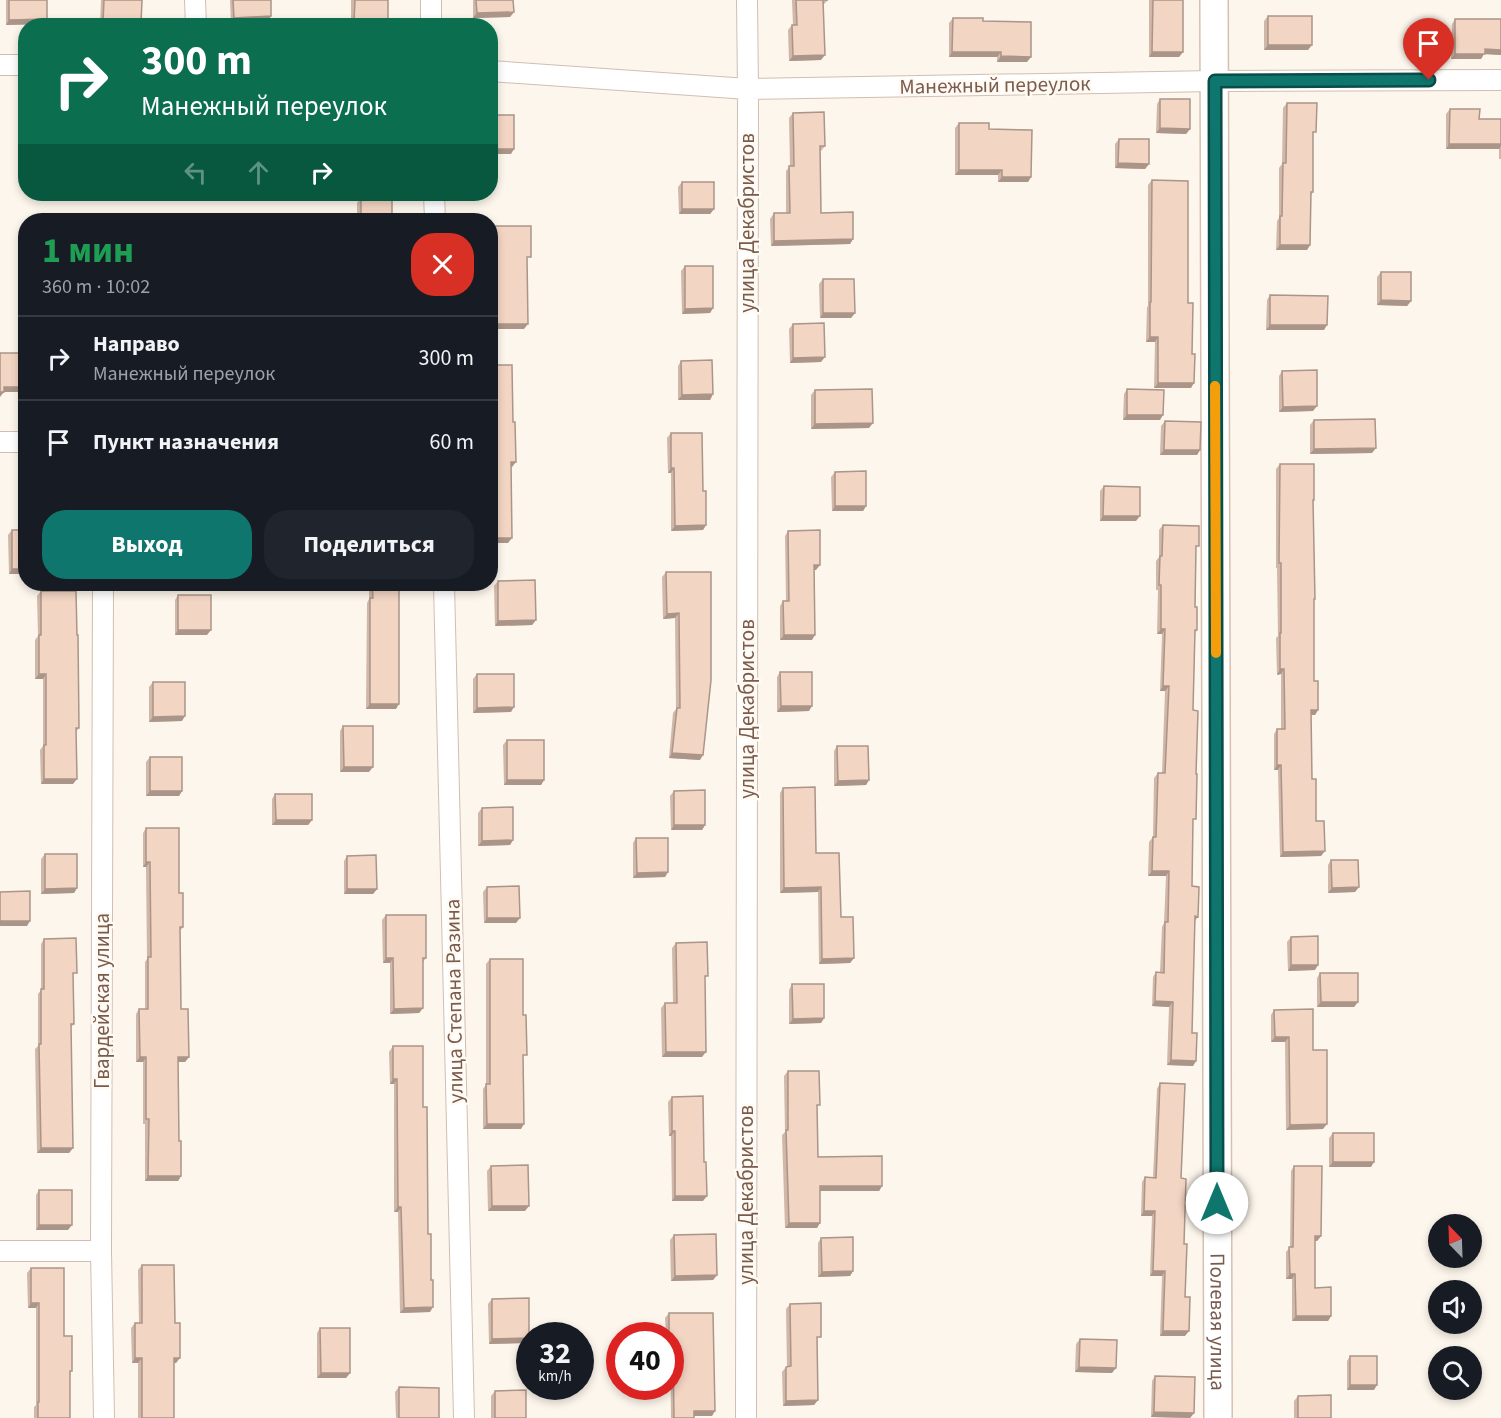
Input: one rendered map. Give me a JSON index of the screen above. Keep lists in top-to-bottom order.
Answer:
{
  "streets": {
    "street": [
      "Манежный переулок",
      "улица Декабристов",
      "Гвардейская улица",
      "улица Степана Разина",
      "Полевая улица"
    ]
  },
  "crossings": [
    ["Манежный переулок", "улица Декабристов"],
    ["Манежный переулок", "Полевая улица"]
  ],
  "north": "top left",
  "page": {
    "turn": ["300 m", "Манежный переулок"],
    "heading": ["1 мин", "360 m · 10:02"],
    "list": [
      {
        "name": "Направо",
        "note": "Манежный переулок",
        "value": "300 m"
      },
      {
        "name": "Пункт назначения",
        "value": "60 m"
      }
    ],
    "buttons": ["Выход", "Поделиться"],
    "speed": "32 km/h",
    "limit": "40"
  }
}
